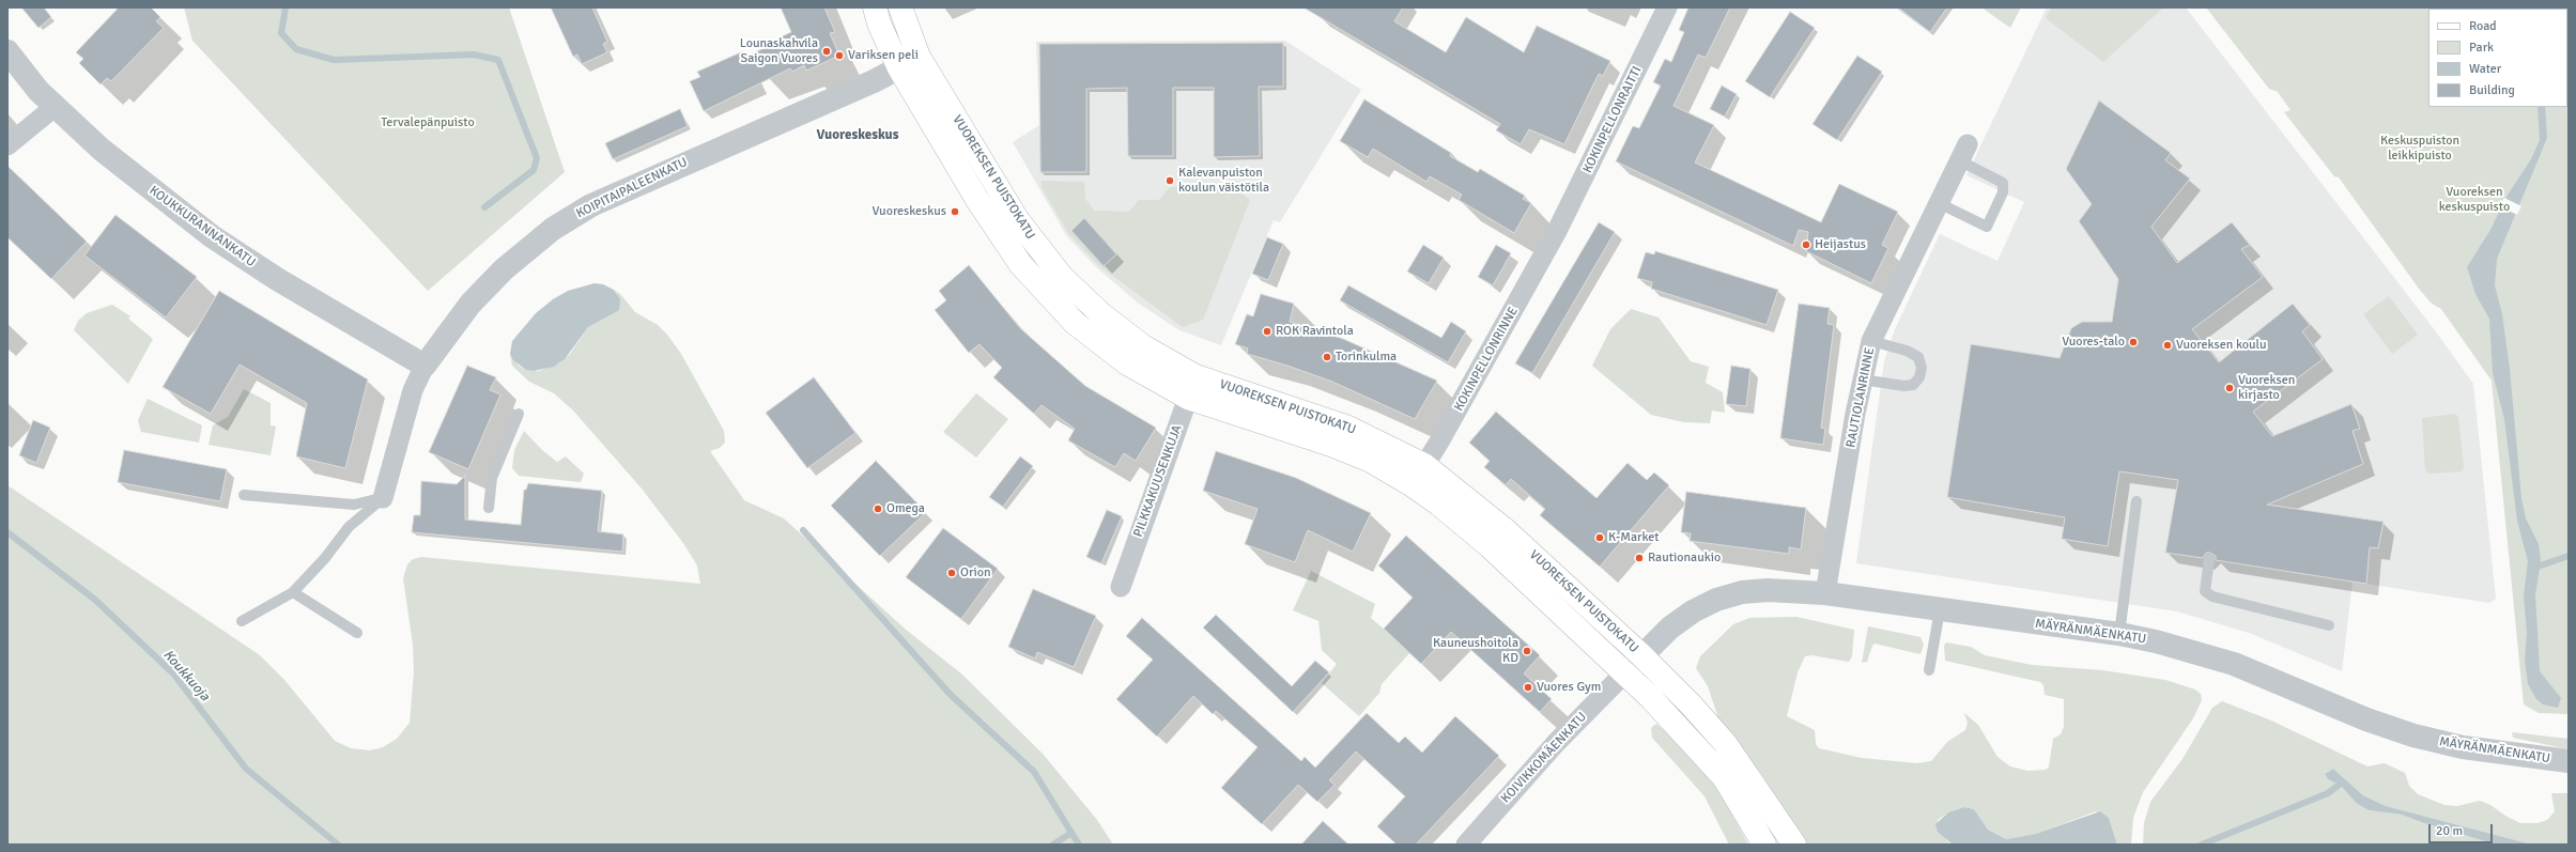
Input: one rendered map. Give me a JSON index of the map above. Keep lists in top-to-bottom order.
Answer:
{
  "streets": {
    "main road": ["VUOREKSEN PUISTOKATU"],
    "street": [
      "KOKINPELLONRAITTI",
      "KOIPITAIPALEENKATU",
      "KOUKKURANNANKATU",
      "KOKINPELLONRINNE",
      "RAUTIOLANRINNE",
      "PILKKAKUUSENKUJA",
      "MÄYRÄNMÄENKATU",
      "KOIVIKKOMÄENKATU"
    ]
  },
  "crossings": [
    ["KOKINPELLONRAITTI", "KOKINPELLONRINNE"],
    ["VUOREKSEN PUISTOKATU", "KOIPITAIPALEENKATU"],
    ["VUOREKSEN PUISTOKATU", "KOKINPELLONRINNE"],
    ["VUOREKSEN PUISTOKATU", "PILKKAKUUSENKUJA"],
    ["VUOREKSEN PUISTOKATU", "MÄYRÄNMÄENKATU"],
    ["VUOREKSEN PUISTOKATU", "KOIVIKKOMÄENKATU"],
    ["KOIPITAIPALEENKATU", "KOUKKURANNANKATU"],
    ["RAUTIOLANRINNE", "MÄYRÄNMÄENKATU"],
    ["MÄYRÄNMÄENKATU", "KOIVIKKOMÄENKATU"]
  ],
  "districts": ["Vuoreskeskus"],
  "water": ["Koukkuoja"],
  "parks": ["Tervalepänpuisto", "Keskuspuiston leikkipuisto", "Vuoreksen keskuspuisto"],
  "places": [
    "Lounaskahvila Saigon Vuores",
    "Variksen peli",
    "Kalevanpuiston koulun väistötila",
    "Vuoreskeskus",
    "Heijastus",
    "ROK Ravintola",
    "Vuores-talo",
    "Vuoreksen koulu",
    "Torinkulma",
    "Vuoreksen kirjasto",
    "Omega",
    "K-Market",
    "Rautionaukio",
    "Orion",
    "Kauneushoitola KD",
    "Vuores Gym"
  ],
  "legend": [
    "Road",
    "Park",
    "Water",
    "Building"
  ],
  "scale_bar": "20 m"
}
